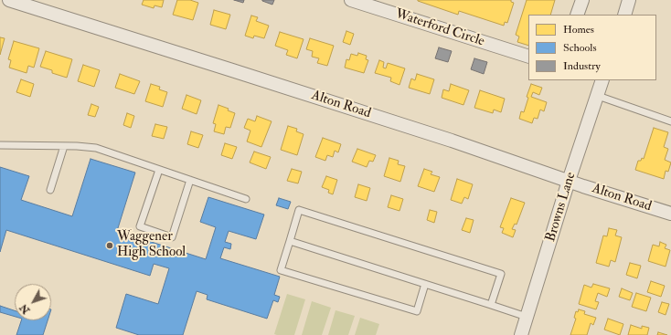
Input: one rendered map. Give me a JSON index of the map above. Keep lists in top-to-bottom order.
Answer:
{
  "streets": {
    "street": ["Waterford Circle", "Alton Road", "Browns Lane"]
  },
  "crossings": [
    ["Alton Road", "Browns Lane"]
  ],
  "places": ["Waggener High School"],
  "legend": ["Homes", "Schools", "Industry"],
  "north": "bottom left"
}
